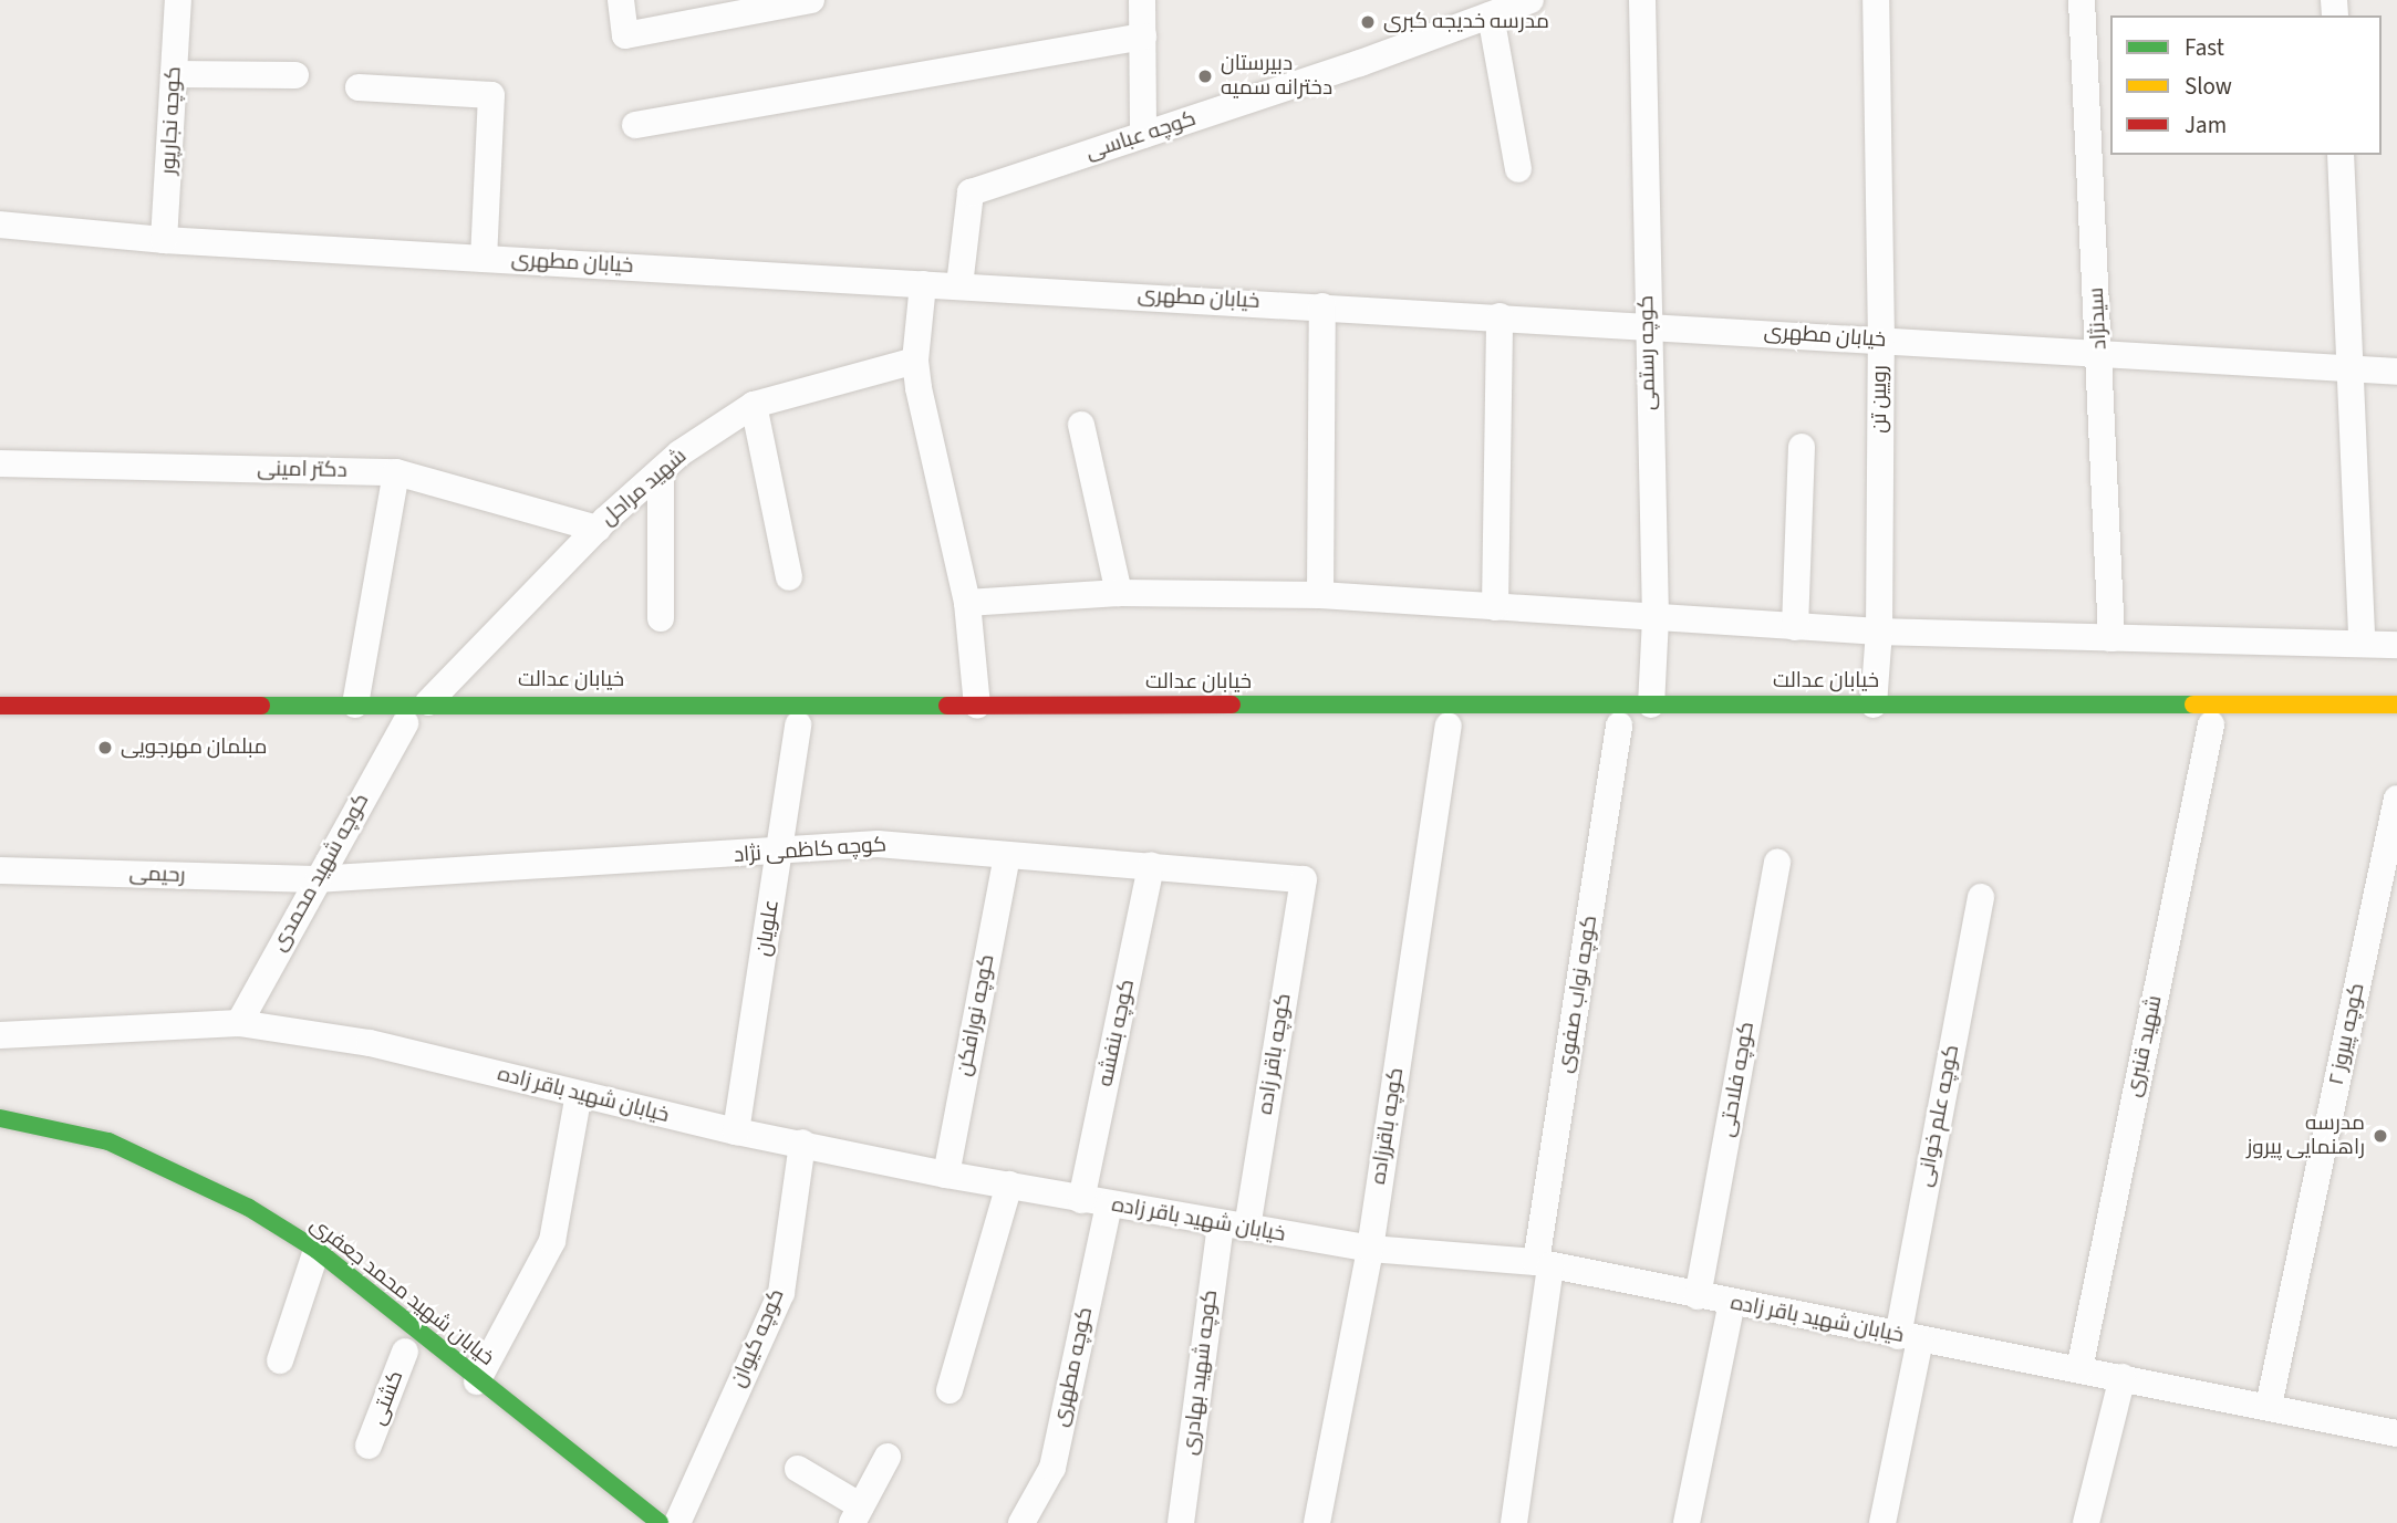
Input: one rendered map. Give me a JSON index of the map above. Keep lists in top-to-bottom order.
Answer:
{
  "streets": {
    "main road": ["خیابان عدالت", "خیابان شهید محمد جعفری"],
    "street": [
      "کوچه نجارپور",
      "کوچه عباسی",
      "خیابان مطهری",
      "سیدنژاد",
      "کوچه رستمی",
      "رویین تن",
      "دکتر امینی",
      "شهید مراحل",
      "کوچه کاظمی نژاد",
      "کوچه شهید محمدی",
      "رحیمی",
      "علویان",
      "کوچه نواب صفوی",
      "کوچه نورافکن",
      "کوچه بنفشه",
      "کوچه پیروز ۲",
      "شهید قنبری",
      "کوچه باقر زاده",
      "کوچه فلاحتی",
      "خیابان شهید باقر زاده",
      "کوچه علم خوانی",
      "کوچه باقرزاده",
      "کوچه کیوان",
      "کوچه مطهری",
      "کوچه شهید بهادری",
      "کشتی"
    ]
  },
  "crossings": [
    ["کوچه نجارپور", "خیابان مطهری"],
    ["کوچه عباسی", "خیابان مطهری"],
    ["خیابان مطهری", "سیدنژاد"],
    ["خیابان مطهری", "کوچه رستمی"],
    ["خیابان مطهری", "رویین تن"],
    ["کوچه رستمی", "خیابان عدالت"],
    ["کوچه رستمی", "کوچه نواب صفوی"],
    ["رویین تن", "خیابان عدالت"],
    ["دکتر امینی", "شهید مراحل"],
    ["شهید مراحل", "خیابان عدالت"],
    ["خیابان عدالت", "کوچه شهید محمدی"],
    ["خیابان عدالت", "علویان"],
    ["خیابان عدالت", "کوچه نواب صفوی"],
    ["کوچه کاظمی نژاد", "کوچه شهید محمدی"],
    ["کوچه کاظمی نژاد", "رحیمی"],
    ["کوچه کاظمی نژاد", "علویان"],
    ["کوچه کاظمی نژاد", "کوچه نورافکن"],
    ["کوچه کاظمی نژاد", "کوچه بنفشه"],
    ["کوچه کاظمی نژاد", "کوچه باقر زاده"],
    ["کوچه شهید محمدی", "رحیمی"],
    ["کوچه شهید محمدی", "خیابان شهید باقر زاده"],
    ["علویان", "خیابان شهید باقر زاده"],
    ["کوچه نواب صفوی", "خیابان شهید باقر زاده"],
    ["کوچه نورافکن", "خیابان شهید باقر زاده"],
    ["کوچه بنفشه", "خیابان شهید باقر زاده"],
    ["کوچه بنفشه", "کوچه مطهری"],
    ["کوچه پیروز ۲", "خیابان شهید باقر زاده"],
    ["شهید قنبری", "خیابان شهید باقر زاده"],
    ["کوچه باقر زاده", "خیابان شهید باقر زاده"],
    ["کوچه باقر زاده", "کوچه شهید بهادری"],
    ["کوچه فلاحتی", "خیابان شهید باقر زاده"],
    ["خیابان شهید باقر زاده", "کوچه علم خوانی"],
    ["خیابان شهید باقر زاده", "کوچه باقرزاده"],
    ["خیابان شهید باقر زاده", "کوچه کیوان"],
    ["خیابان شهید باقر زاده", "کوچه مطهری"],
    ["خیابان شهید باقر زاده", "کوچه شهید بهادری"]
  ],
  "places": [
    "مدرسه خدیجه کبری",
    "دبیرستان دخترانه سمیه",
    "مبلمان مهرجویی",
    "مدرسه راهنمایی پیروز"
  ],
  "legend": ["Fast", "Slow", "Jam"]
}
